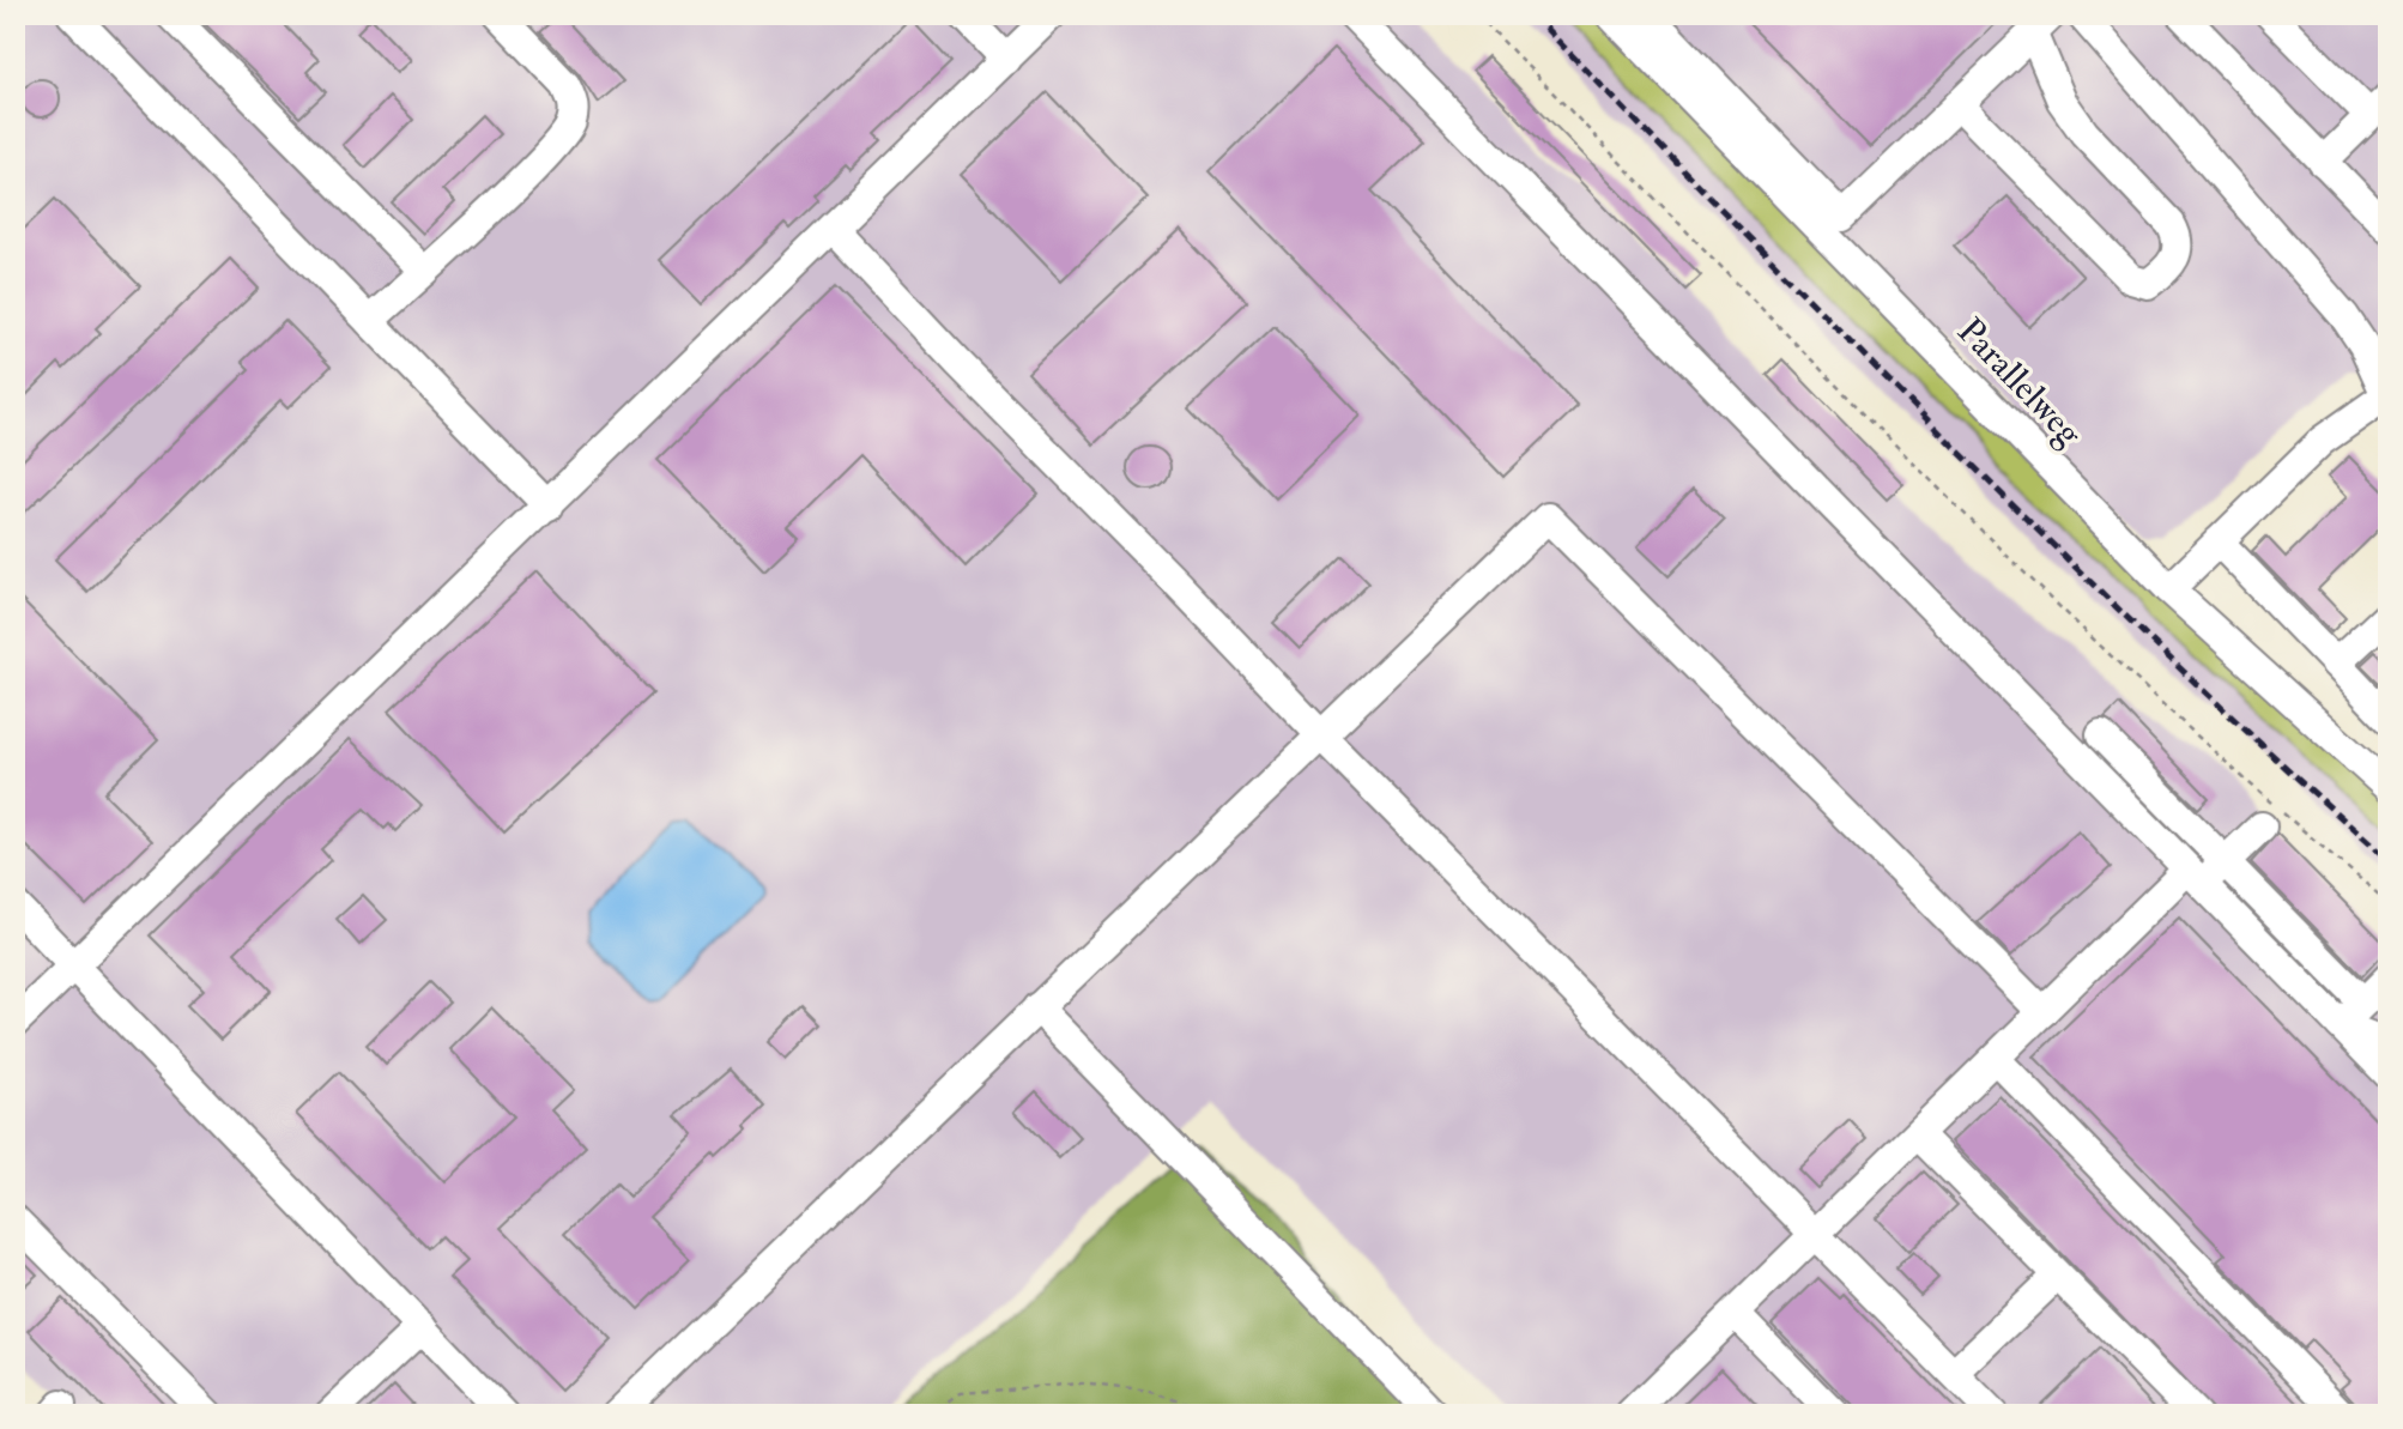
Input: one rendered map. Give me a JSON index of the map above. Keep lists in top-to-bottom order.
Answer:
{
  "streets": {
    "street": ["Parallelweg"]
  }
}
